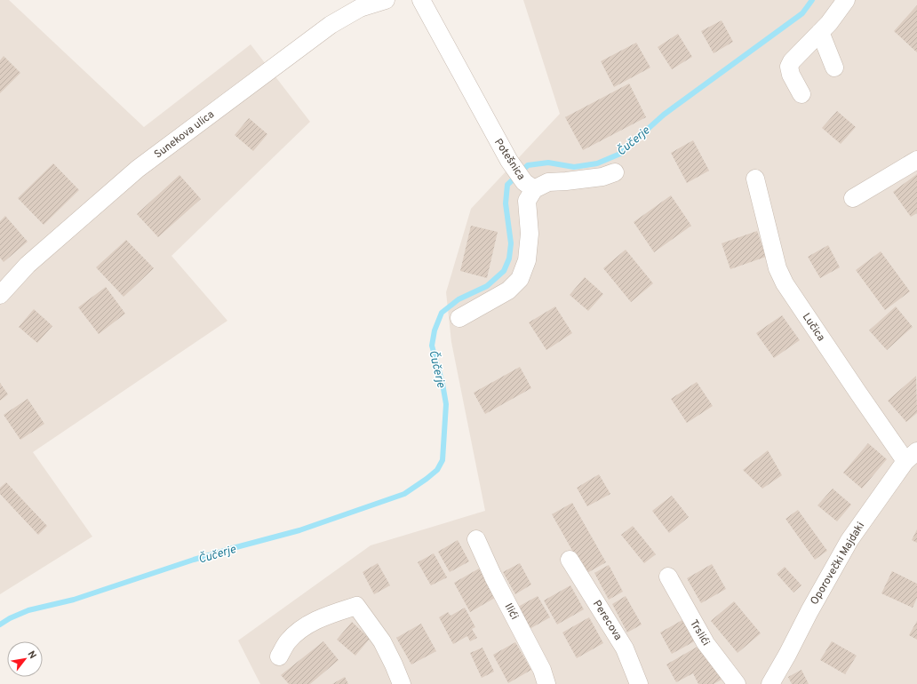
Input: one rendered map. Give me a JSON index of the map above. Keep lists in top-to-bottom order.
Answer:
{
  "streets": {
    "street": [
      "Sunekova ulica",
      "Potešnica",
      "Lučica",
      "Oporovečki Majdaki",
      "Ilići",
      "Perecova",
      "Trslići"
    ]
  },
  "crossings": [
    ["Lučica", "Oporovečki Majdaki"]
  ],
  "water": ["Čučerje"],
  "north": "top right"
}
